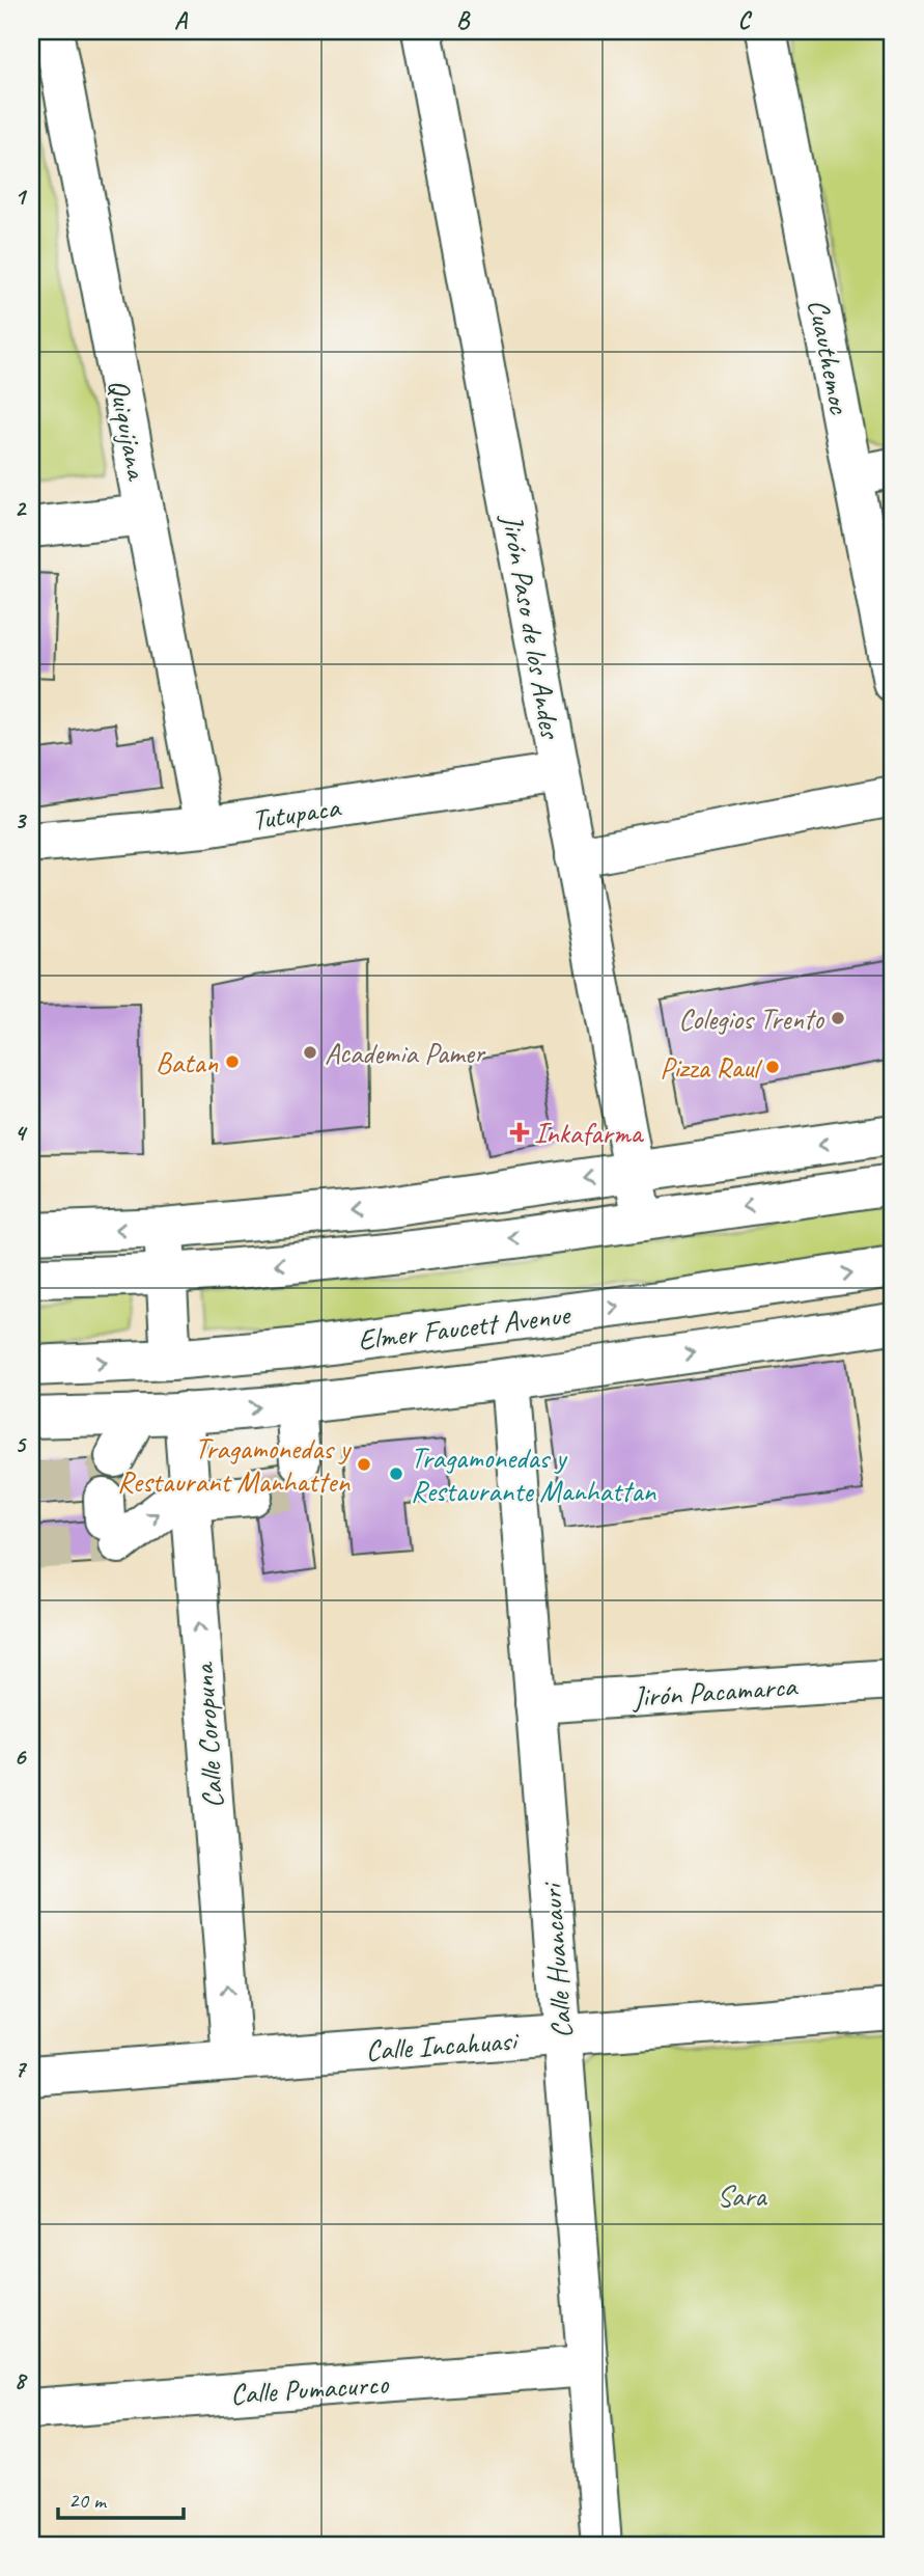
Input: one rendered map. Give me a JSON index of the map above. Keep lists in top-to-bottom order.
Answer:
{
  "streets": {
    "street": [
      "Cuauthemoc",
      "Quiquijana",
      "Jirón Paso de los Andes",
      "Tutupaca",
      "Elmer Faucett Avenue",
      "Jirón Pacamarca",
      "Calle Coropuna",
      "Calle Huancauri",
      "Calle Incahuasi",
      "Calle Pumacurco"
    ]
  },
  "crossings": [
    ["Quiquijana", "Tutupaca"],
    ["Jirón Paso de los Andes", "Tutupaca"],
    ["Elmer Faucett Avenue", "Calle Coropuna"],
    ["Elmer Faucett Avenue", "Calle Huancauri"],
    ["Jirón Pacamarca", "Calle Huancauri"],
    ["Calle Coropuna", "Calle Incahuasi"],
    ["Calle Huancauri", "Calle Incahuasi"],
    ["Calle Huancauri", "Calle Pumacurco"]
  ],
  "one_way": ["Calle Coropuna"],
  "parks": ["Sara"],
  "places": {
    "other": [
      "Colegios Trento",
      "Academia Pamer",
      "Batan",
      "Pizza Raul",
      "Tragamonedas y Restaurant Manhatten",
      "Tragamonedas y Restaurante Manhattan"
    ],
    "health": ["Inkafarma"]
  },
  "scale_bar": "20 m",
  "grid": {
    "columns": ["A", "B", "C"],
    "rows": [
      "1",
      "2",
      "3",
      "4",
      "5",
      "6",
      "7",
      "8"
    ]
  }
}
